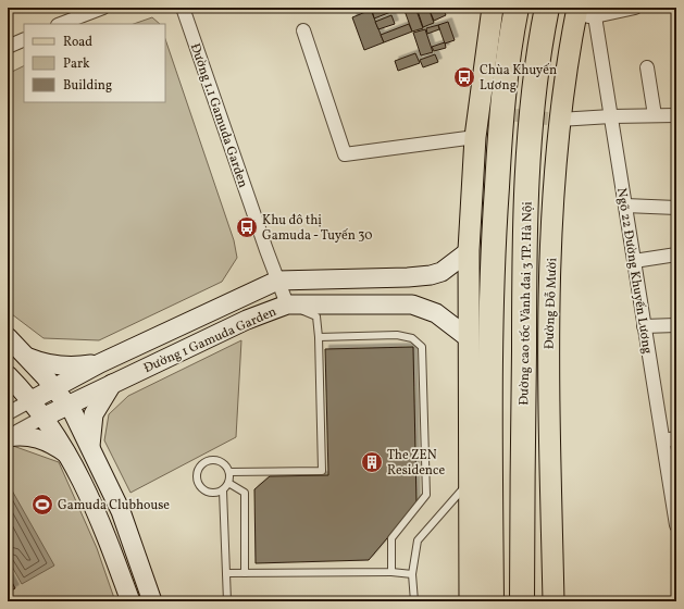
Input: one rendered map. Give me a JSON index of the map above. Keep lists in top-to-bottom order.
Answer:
{
  "streets": {
    "highway": ["Đường cao tốc Vành đai 3 TP. Hà Nội"],
    "main road": ["Đường Đỗ Mười"],
    "street": ["Đường 1.1 Gamuda Garden", "Ngõ 22 Đường Khuyến Lương", "Đường 1 Gamuda Garden"]
  },
  "crossings": [
    ["Đường 1.1 Gamuda Garden", "Đường 1 Gamuda Garden"],
    ["Ngõ 22 Đường Khuyến Lương", "Đường Đỗ Mười"]
  ],
  "places": {
    "bus stop": ["Chùa Khuyến Lương", "Khu đô thị Gamuda - Tuyến 30"],
    "building": ["The ZEN Residence"],
    "sports": ["Gamuda Clubhouse"]
  },
  "legend": ["Road", "Park", "Building"]
}
